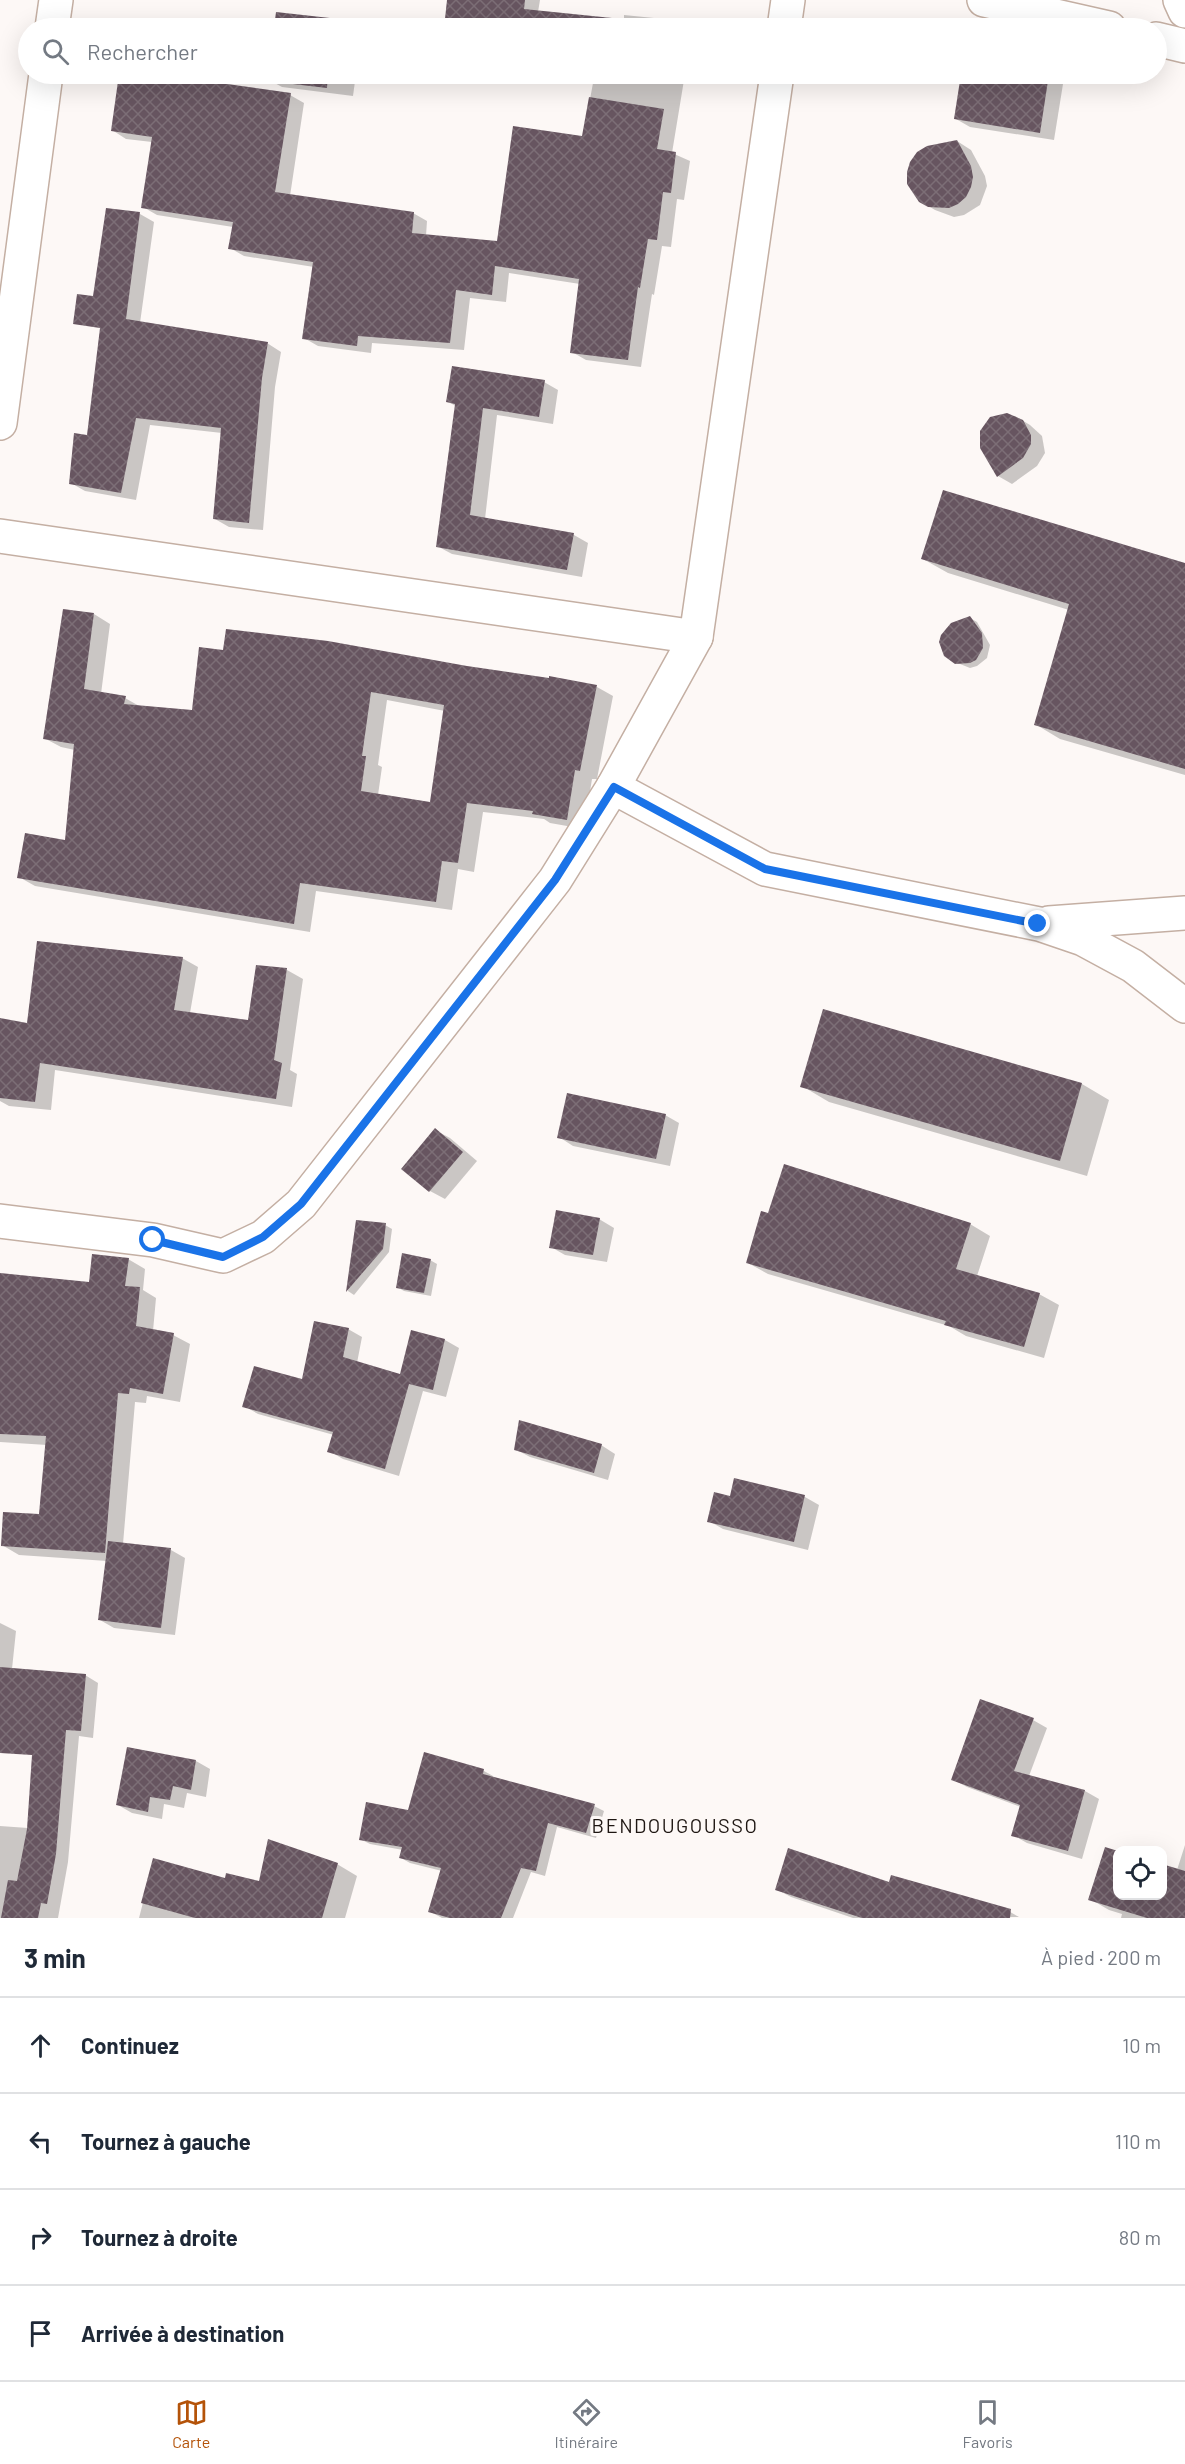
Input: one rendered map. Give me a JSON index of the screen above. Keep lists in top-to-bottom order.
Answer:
{
  "districts": ["BENDOUGOUSSO"],
  "page": {
    "search": "Rechercher",
    "heading": ["3 min", "À pied · 200 m"],
    "list": [
      ["Continuez", "10 m"],
      ["Tournez à gauche", "110 m"],
      ["Tournez à droite", "80 m"],
      "Arrivée à destination"
    ],
    "nav": ["Carte", "Itinéraire", "Favoris"]
  }
}
